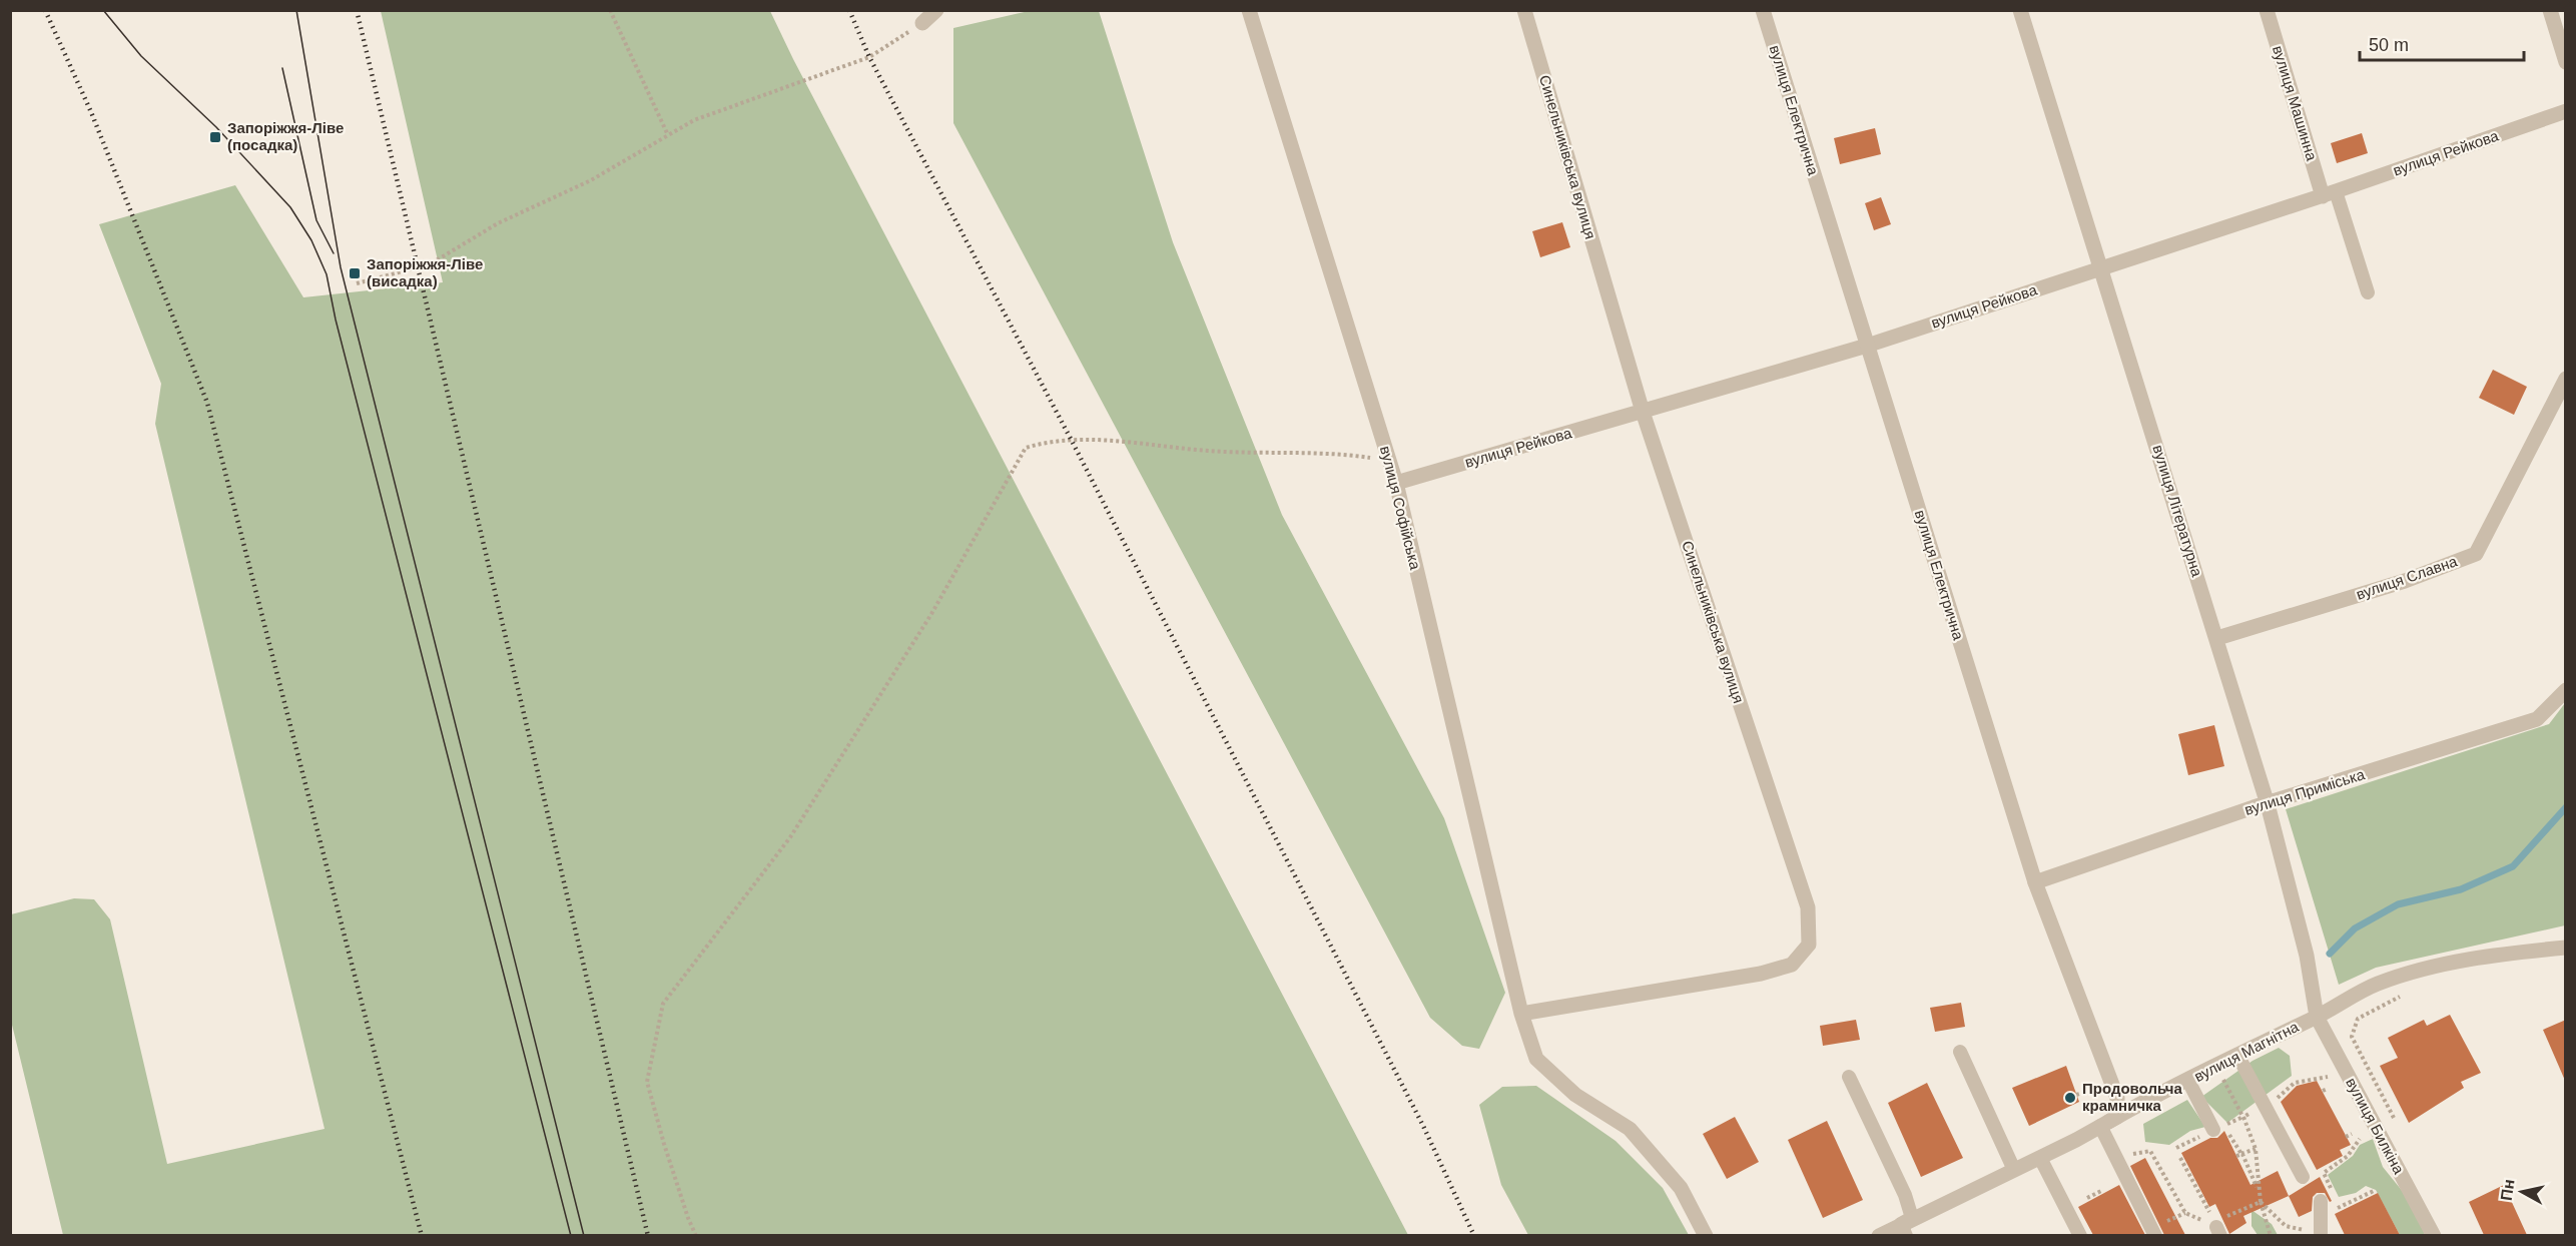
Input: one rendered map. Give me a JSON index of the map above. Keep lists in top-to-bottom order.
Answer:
{
  "streets": {
    "street": [
      "вулиця Машинна",
      "вулиця Електрична",
      "вулиця Рейкова",
      "Синельниківська вулиця",
      "вулиця Софійська",
      "вулиця Літературна",
      "вулиця Славна",
      "вулиця Приміська",
      "вулиця Магнітна",
      "вулиця Билкіна"
    ]
  },
  "crossings": [
    ["вулиця Машинна", "вулиця Рейкова"],
    ["вулиця Електрична", "вулиця Рейкова"],
    ["вулиця Електрична", "вулиця Приміська"],
    ["вулиця Електрична", "вулиця Магнітна"],
    ["вулиця Рейкова", "Синельниківська вулиця"],
    ["вулиця Рейкова", "вулиця Софійська"],
    ["вулиця Рейкова", "вулиця Літературна"],
    ["Синельниківська вулиця", "вулиця Софійська"],
    ["вулиця Літературна", "вулиця Славна"],
    ["вулиця Літературна", "вулиця Приміська"],
    ["вулиця Літературна", "вулиця Магнітна"],
    ["вулиця Літературна", "вулиця Билкіна"],
    ["вулиця Магнітна", "вулиця Билкіна"]
  ],
  "places": {
    "transit": ["Запоріжжя-Ліве (посадка)", "Запоріжжя-Ліве (висадка)"],
    "other": ["Продовольча крамничка"]
  },
  "scale_bar": "50 m",
  "north": "left"
}
